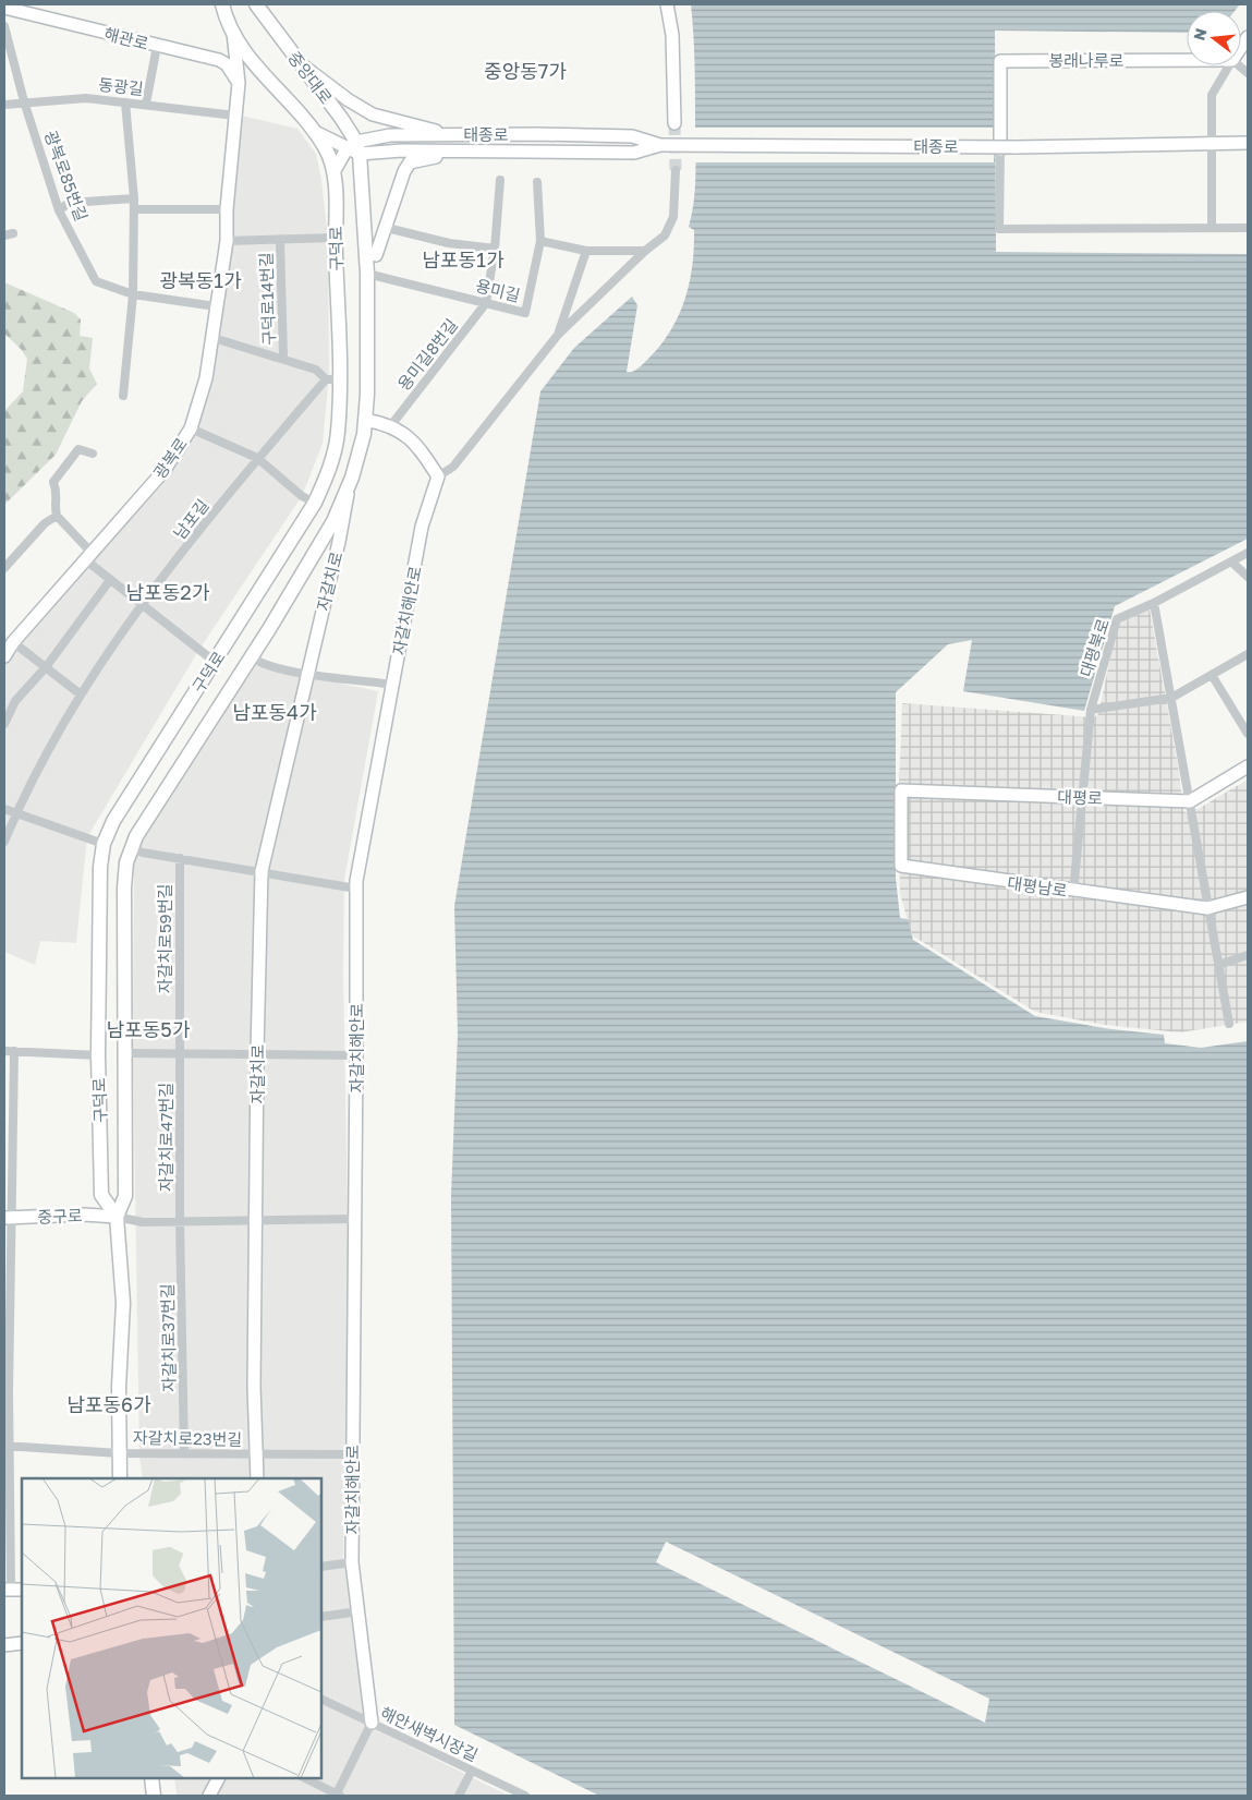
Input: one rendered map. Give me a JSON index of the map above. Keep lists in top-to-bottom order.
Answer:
{
  "streets": {
    "main road": [
      "해관로",
      "봉래나루로",
      "중앙대로",
      "태종로",
      "구덕로",
      "광복로",
      "자갈치로",
      "자갈치해안로",
      "대평로",
      "대평남로",
      "중구로"
    ],
    "street": [
      "동광길",
      "광복로85번길",
      "용미길",
      "구덕로14번길",
      "용미길8번길",
      "남포길",
      "대평북로",
      "자갈치로59번길",
      "자갈치로47번길",
      "자갈치로37번길",
      "자갈치로23번길",
      "해안새벽시장길"
    ]
  },
  "crossings": [
    ["해관로", "광복로"],
    ["중앙대로", "태종로"],
    ["중앙대로", "구덕로"],
    ["중앙대로", "광복로"],
    ["동광길", "광복로85번길"],
    ["동광길", "광복로"],
    ["태종로", "구덕로"],
    ["광복로85번길", "광복로"],
    ["구덕로", "용미길"],
    ["구덕로", "구덕로14번길"],
    ["구덕로", "남포길"],
    ["구덕로", "자갈치로"],
    ["구덕로", "중구로"],
    ["구덕로", "자갈치로23번길"],
    ["용미길", "용미길8번길"],
    ["구덕로14번길", "광복로"],
    ["구덕로14번길", "남포길"],
    ["자갈치로", "자갈치로23번길"],
    ["자갈치해안로", "자갈치로23번길"],
    ["자갈치해안로", "해안새벽시장길"],
    ["대평북로", "대평로"],
    ["대평북로", "대평남로"],
    ["대평로", "대평남로"],
    ["자갈치로59번길", "자갈치로47번길"],
    ["자갈치로47번길", "자갈치로37번길"],
    ["자갈치로37번길", "자갈치로23번길"]
  ],
  "districts": [
    "중앙동7가",
    "남포동1가",
    "광복동1가",
    "남포동2가",
    "남포동4가",
    "남포동5가",
    "남포동6가"
  ],
  "north": "left"
}
